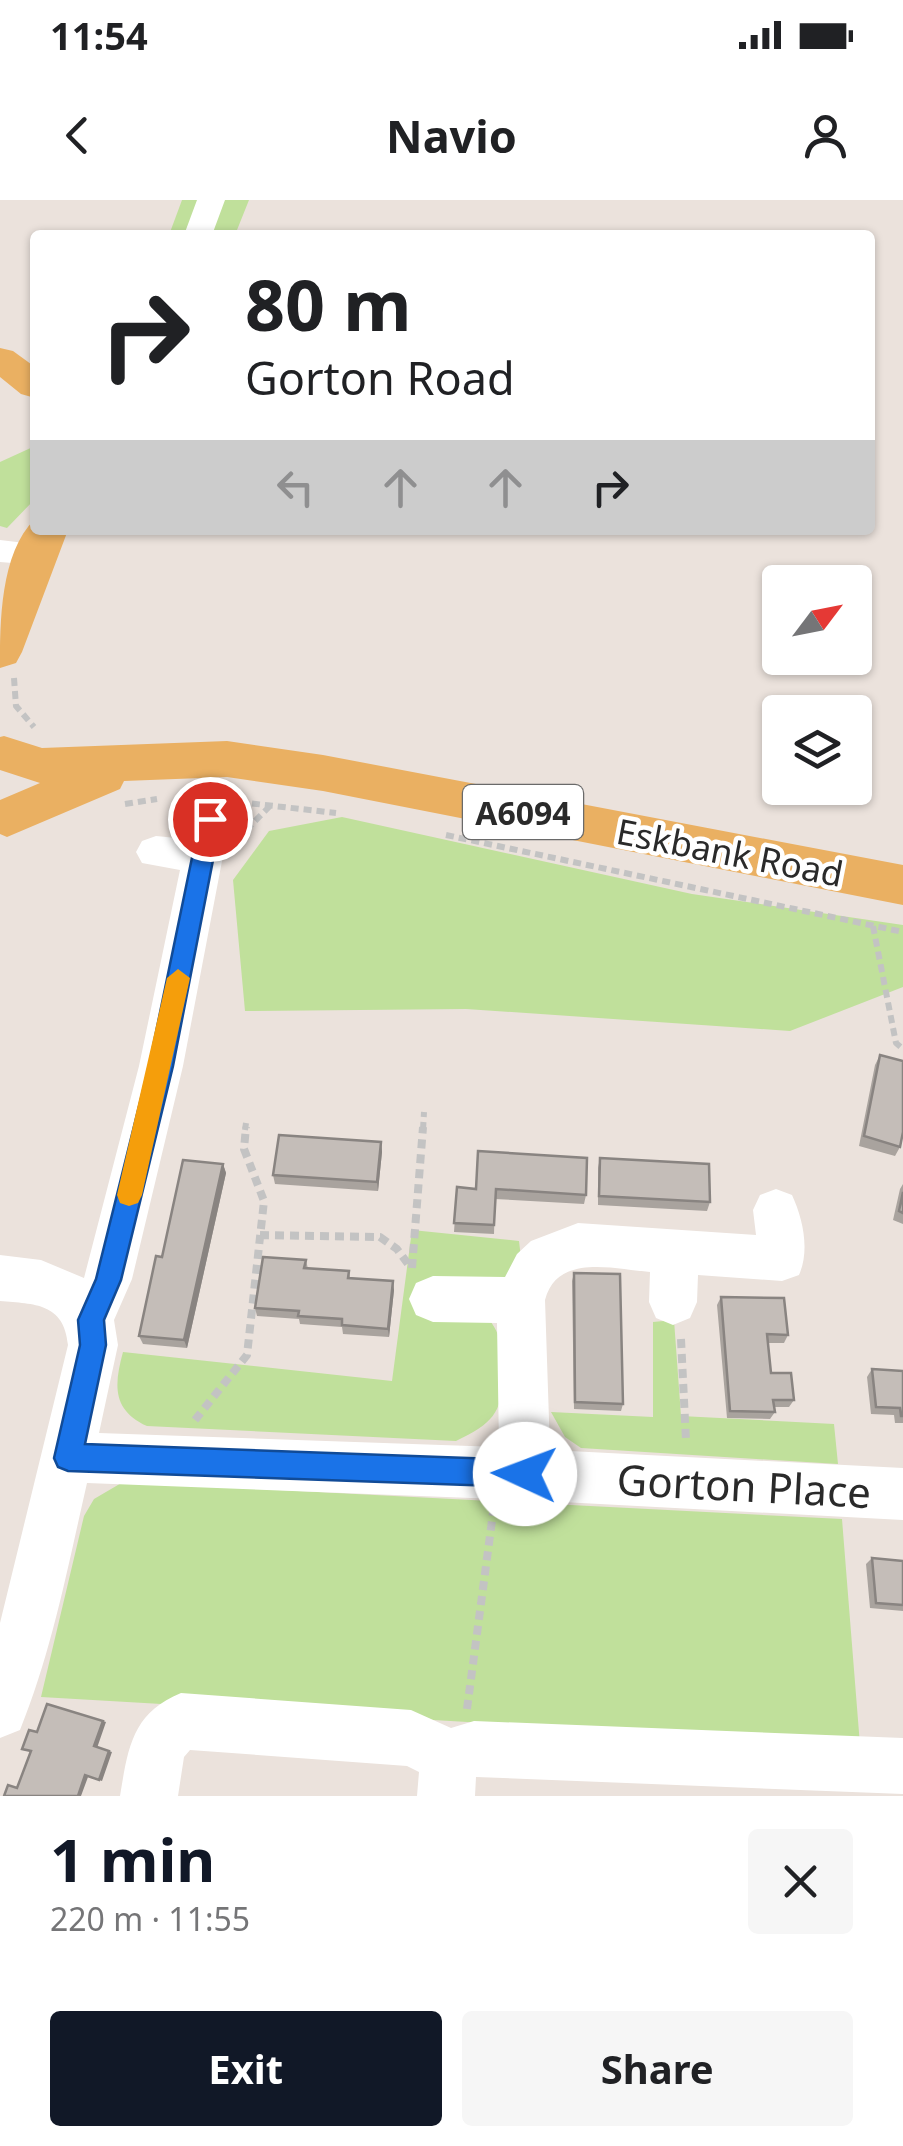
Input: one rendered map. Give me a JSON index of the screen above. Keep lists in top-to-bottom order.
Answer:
{
  "streets": {
    "main road": ["A6094", "Eskbank Road"],
    "street": ["Gorton Place"]
  },
  "north": "top right",
  "page": {
    "status": "11:54",
    "header": "Navio",
    "turn": ["80 m", "Gorton Road"],
    "heading": ["1 min", "220 m · 11:55"],
    "buttons": ["Exit", "Share"]
  }
}
